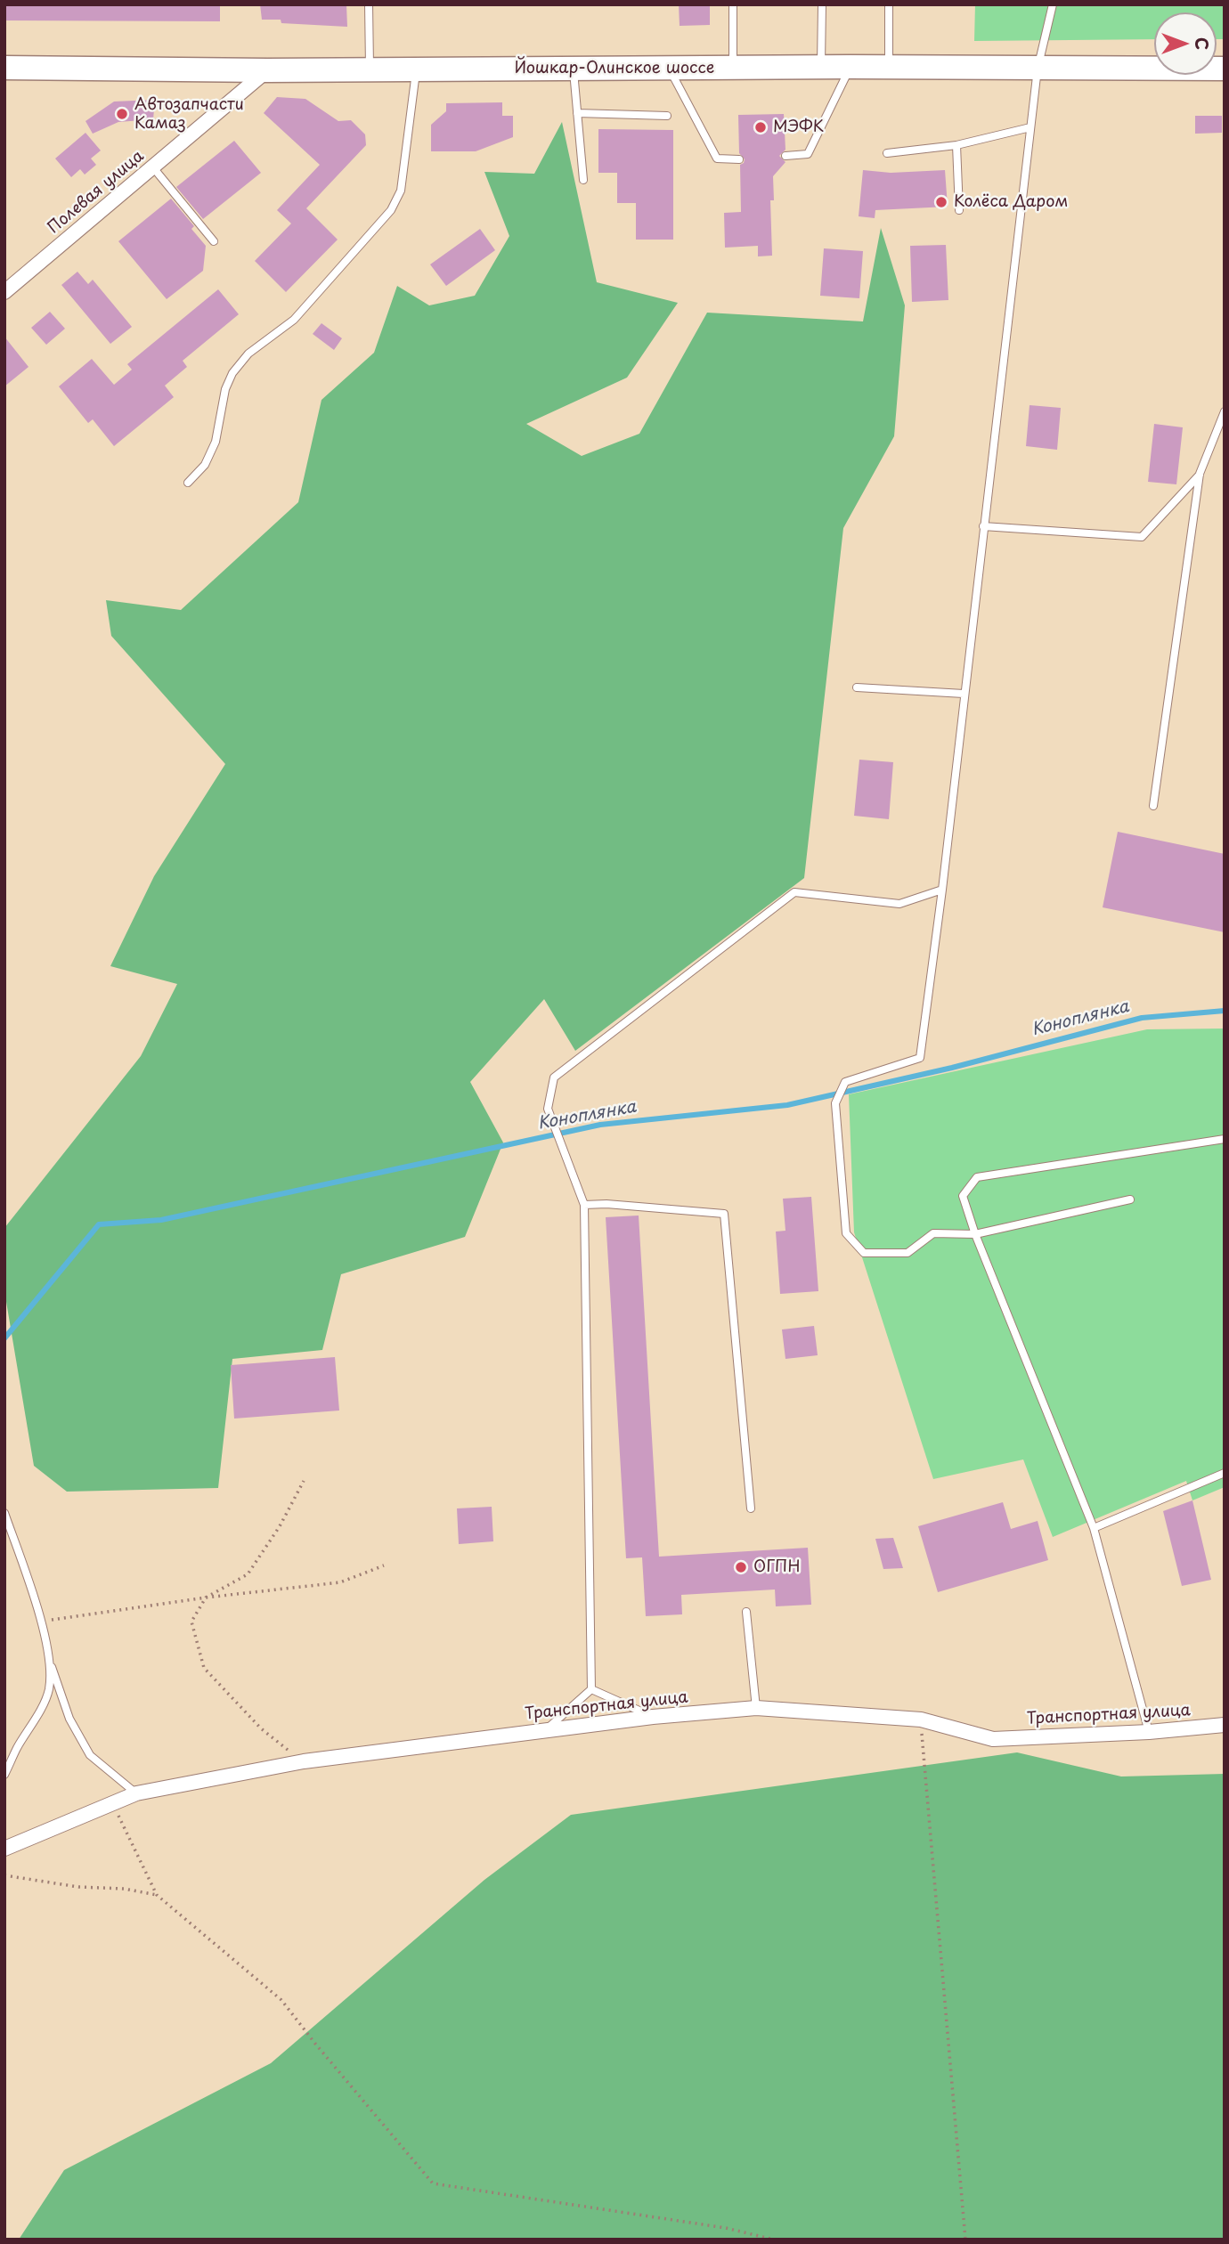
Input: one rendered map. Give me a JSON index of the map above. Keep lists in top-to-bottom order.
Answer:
{
  "streets": {
    "main road": ["Йошкар-Олинское шоссе"],
    "street": ["Полевая улица", "Транспортная улица"]
  },
  "crossings": [
    ["Йошкар-Олинское шоссе", "Полевая улица"]
  ],
  "water": ["Коноплянка"],
  "places": [
    "Автозапчасти Камаз",
    "МЭФК",
    "Колёса Даром",
    "ОГПН"
  ],
  "north": "right"
}
